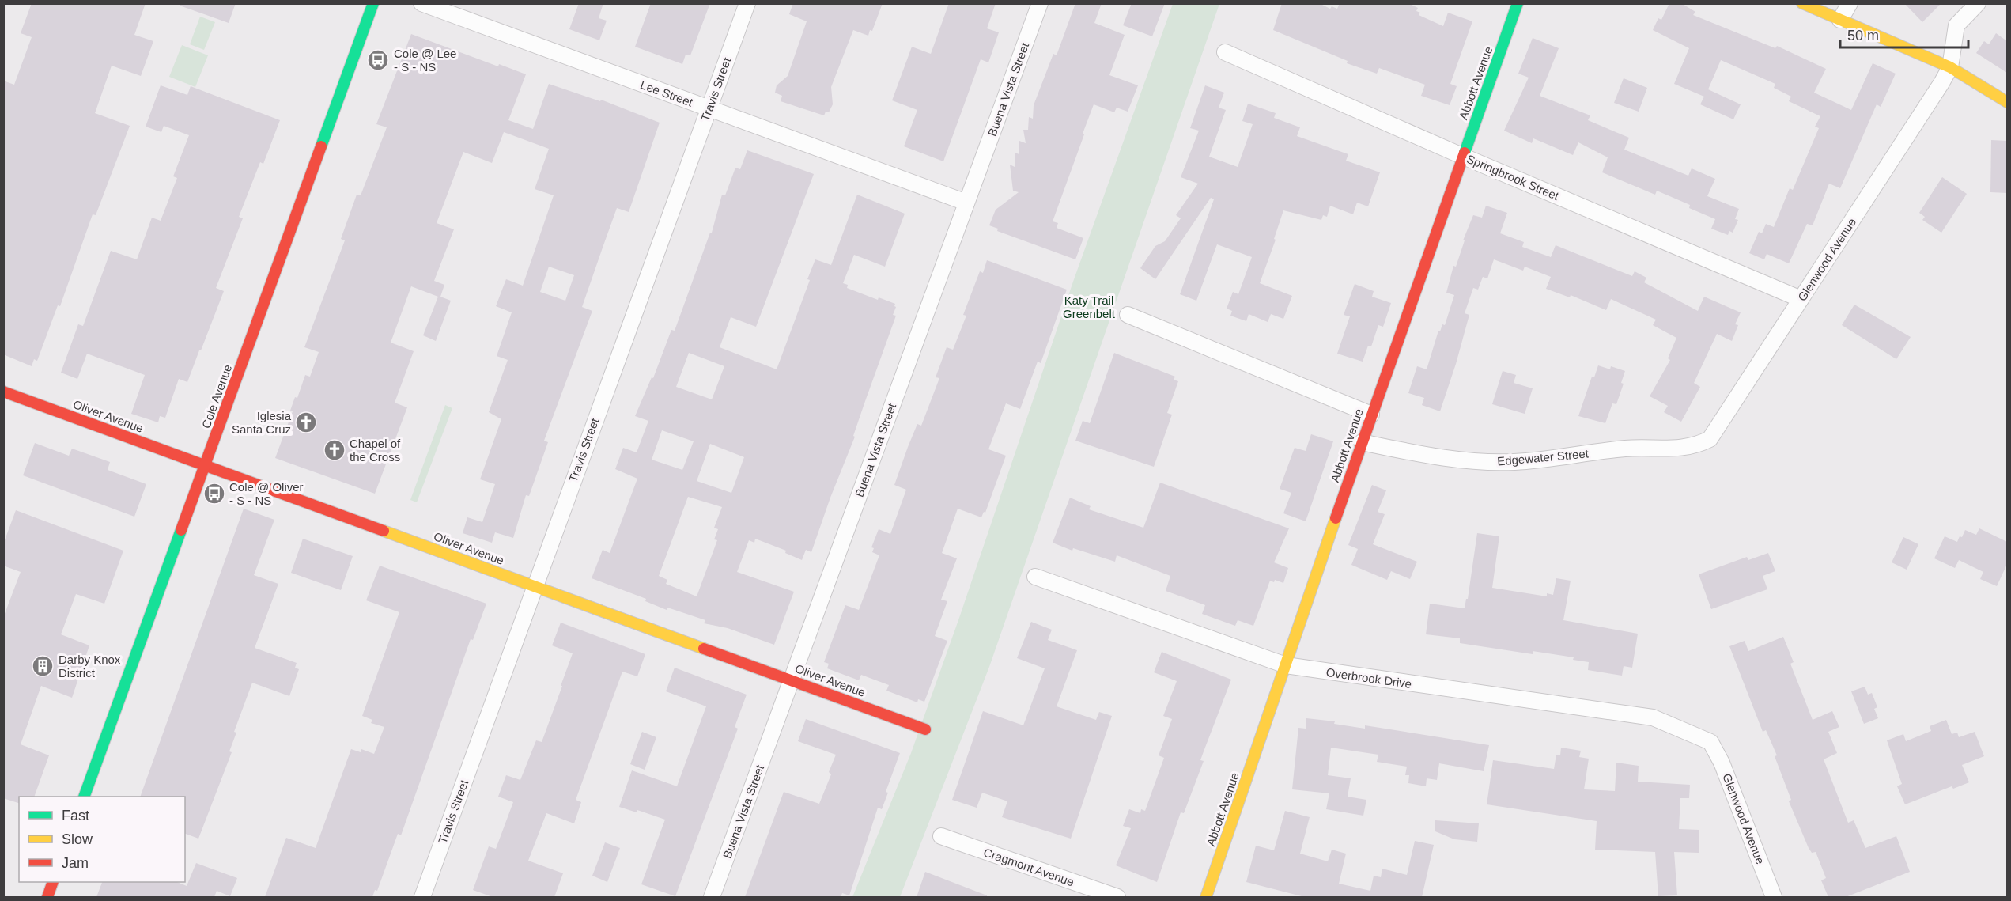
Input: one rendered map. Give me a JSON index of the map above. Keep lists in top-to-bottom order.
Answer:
{
  "streets": {
    "street": [
      "Abbott Avenue",
      "Travis Street",
      "Buena Vista Street",
      "Lee Street",
      "Springbrook Street",
      "Glenwood Avenue",
      "Cole Avenue",
      "Oliver Avenue",
      "Edgewater Street",
      "Overbrook Drive",
      "Cragmont Avenue"
    ]
  },
  "crossings": [
    ["Abbott Avenue", "Springbrook Street"],
    ["Abbott Avenue", "Edgewater Street"],
    ["Abbott Avenue", "Overbrook Drive"],
    ["Travis Street", "Lee Street"],
    ["Travis Street", "Oliver Avenue"],
    ["Buena Vista Street", "Lee Street"],
    ["Buena Vista Street", "Oliver Avenue"],
    ["Springbrook Street", "Glenwood Avenue"],
    ["Glenwood Avenue", "Edgewater Street"],
    ["Glenwood Avenue", "Overbrook Drive"],
    ["Cole Avenue", "Oliver Avenue"]
  ],
  "parks": ["Katy Trail Greenbelt"],
  "places": {
    "bus stop": ["Cole @ Lee - S - NS", "Cole @ Oliver - S - NS"],
    "church": ["Iglesia Santa Cruz", "Chapel of the Cross"],
    "building": ["Darby Knox District"]
  },
  "legend": ["Fast", "Slow", "Jam"],
  "scale_bar": "50 m"
}
